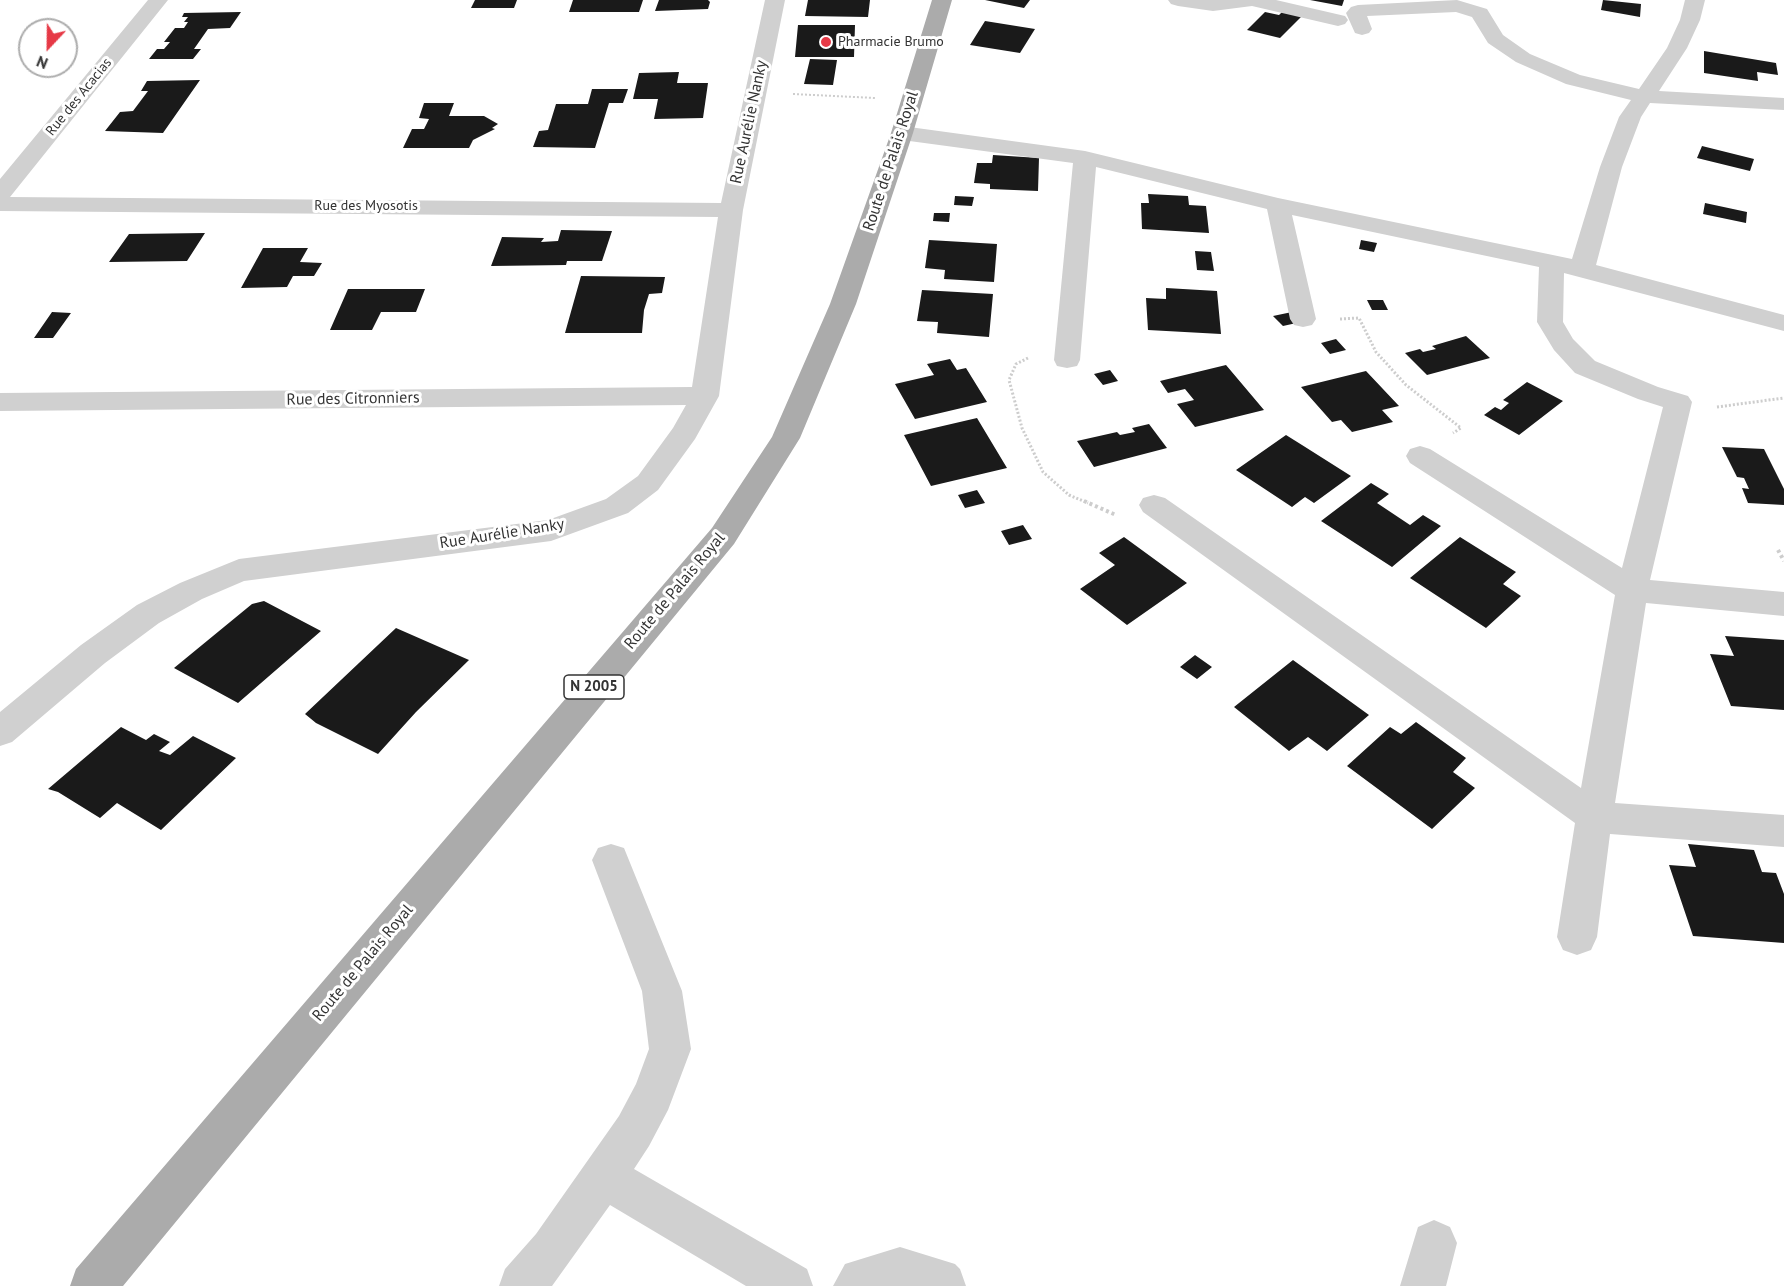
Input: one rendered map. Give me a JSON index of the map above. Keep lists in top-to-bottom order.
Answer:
{
  "streets": {
    "main road": ["Route de Palais Royal", "N 2005"],
    "street": [
      "Rue des Acacias",
      "Rue Aurélie Nanky",
      "Rue des Myosotis",
      "Rue des Citronniers"
    ]
  },
  "crossings": [
    ["Rue Aurélie Nanky", "Rue des Myosotis"],
    ["Rue Aurélie Nanky", "Rue des Citronniers"]
  ],
  "places": ["Pharmacie Brumo"],
  "north": "bottom"
}
